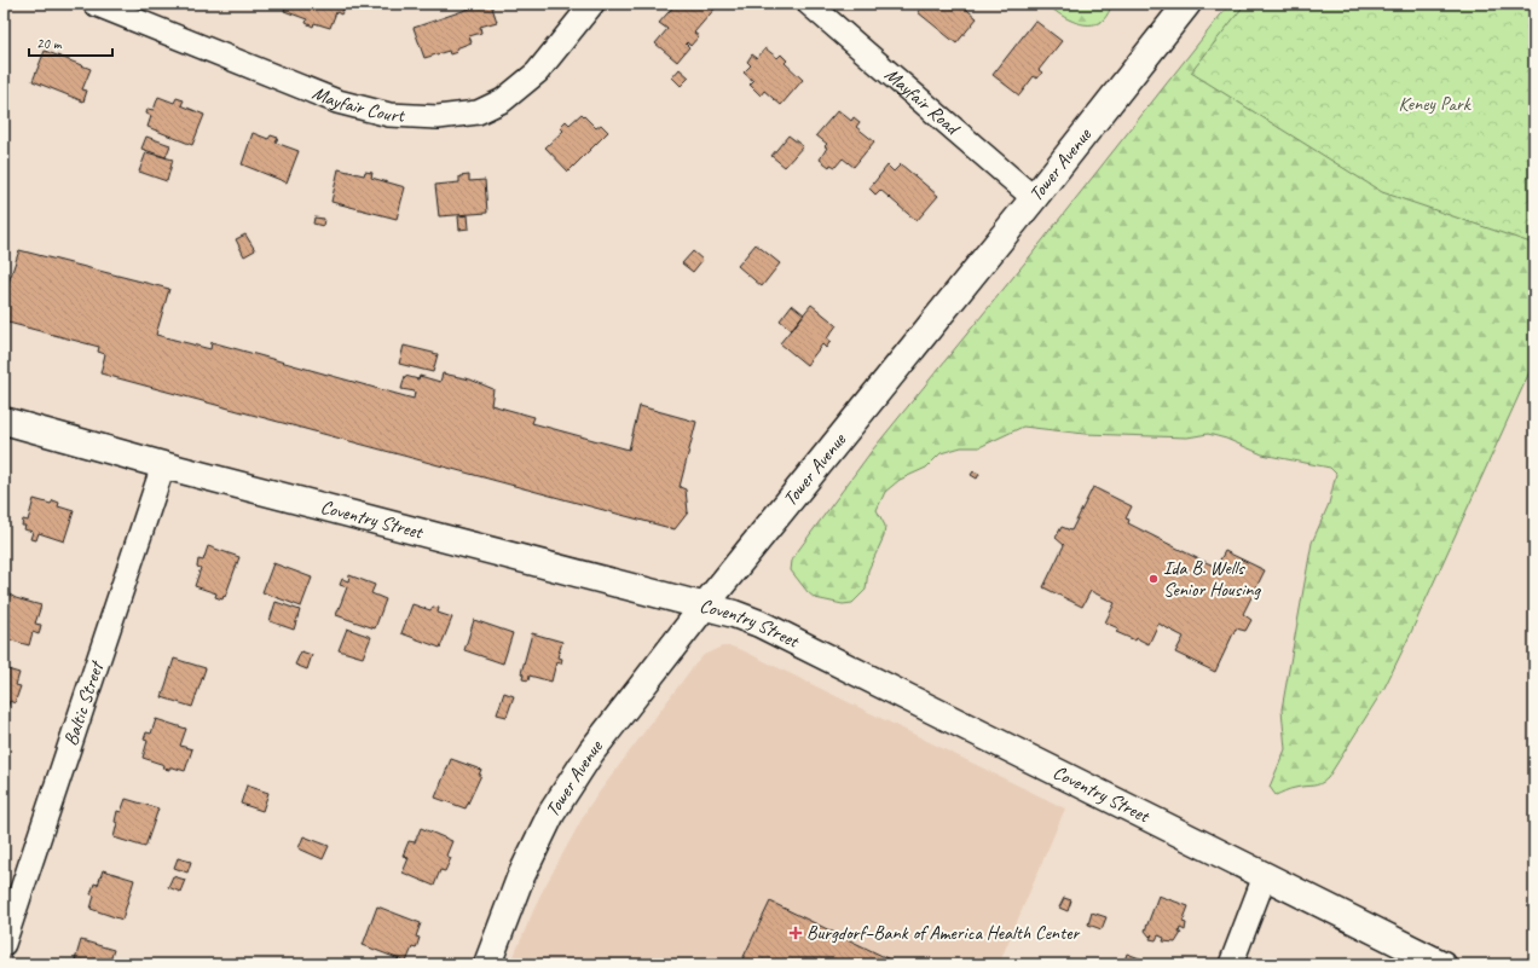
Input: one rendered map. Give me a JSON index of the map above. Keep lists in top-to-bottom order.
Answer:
{
  "streets": {
    "street": [
      "Mayfair Road",
      "Mayfair Court",
      "Tower Avenue",
      "Coventry Street",
      "Baltic Street"
    ]
  },
  "crossings": [
    ["Mayfair Road", "Tower Avenue"],
    ["Tower Avenue", "Coventry Street"],
    ["Coventry Street", "Baltic Street"]
  ],
  "parks": ["Keney Park"],
  "places": {
    "other": ["Ida B. Wells Senior Housing"],
    "health": ["Burgdorf–Bank of America Health Center"]
  },
  "scale_bar": "20 m"
}
